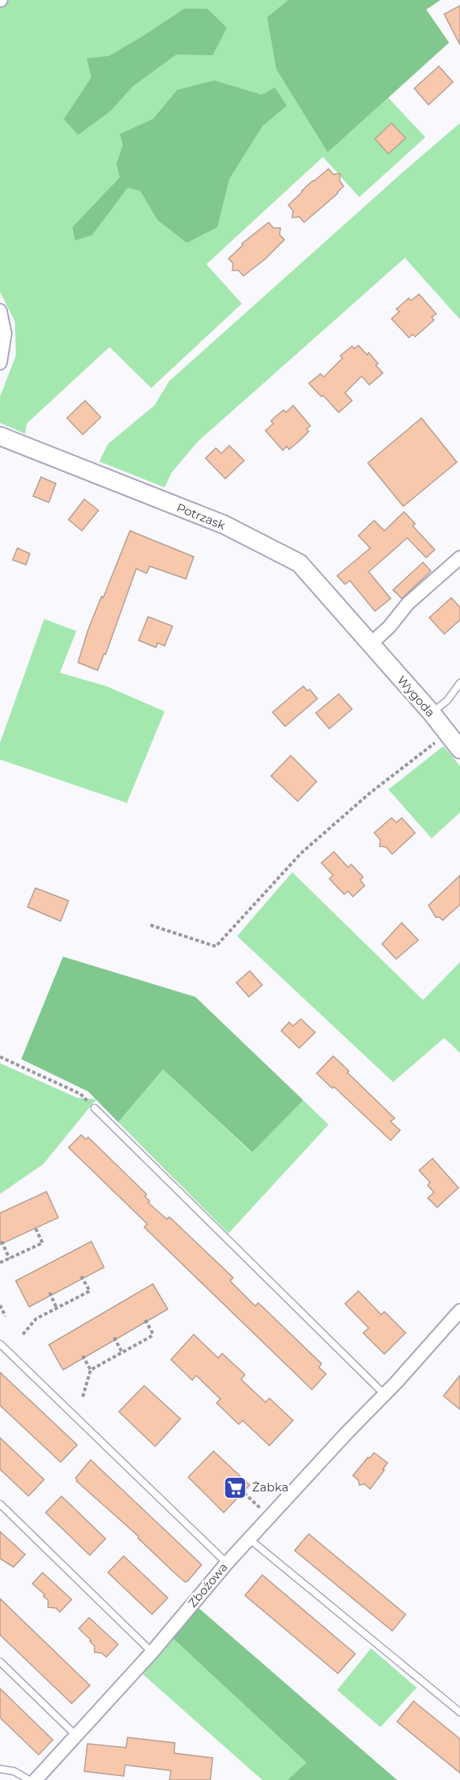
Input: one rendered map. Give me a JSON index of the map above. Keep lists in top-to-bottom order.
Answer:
{
  "streets": {
    "street": ["Potrzask", "Wygoda", "Zbożowa"]
  },
  "crossings": [
    ["Potrzask", "Wygoda"]
  ],
  "places": {
    "supermarket": ["Żabka"]
  }
}
